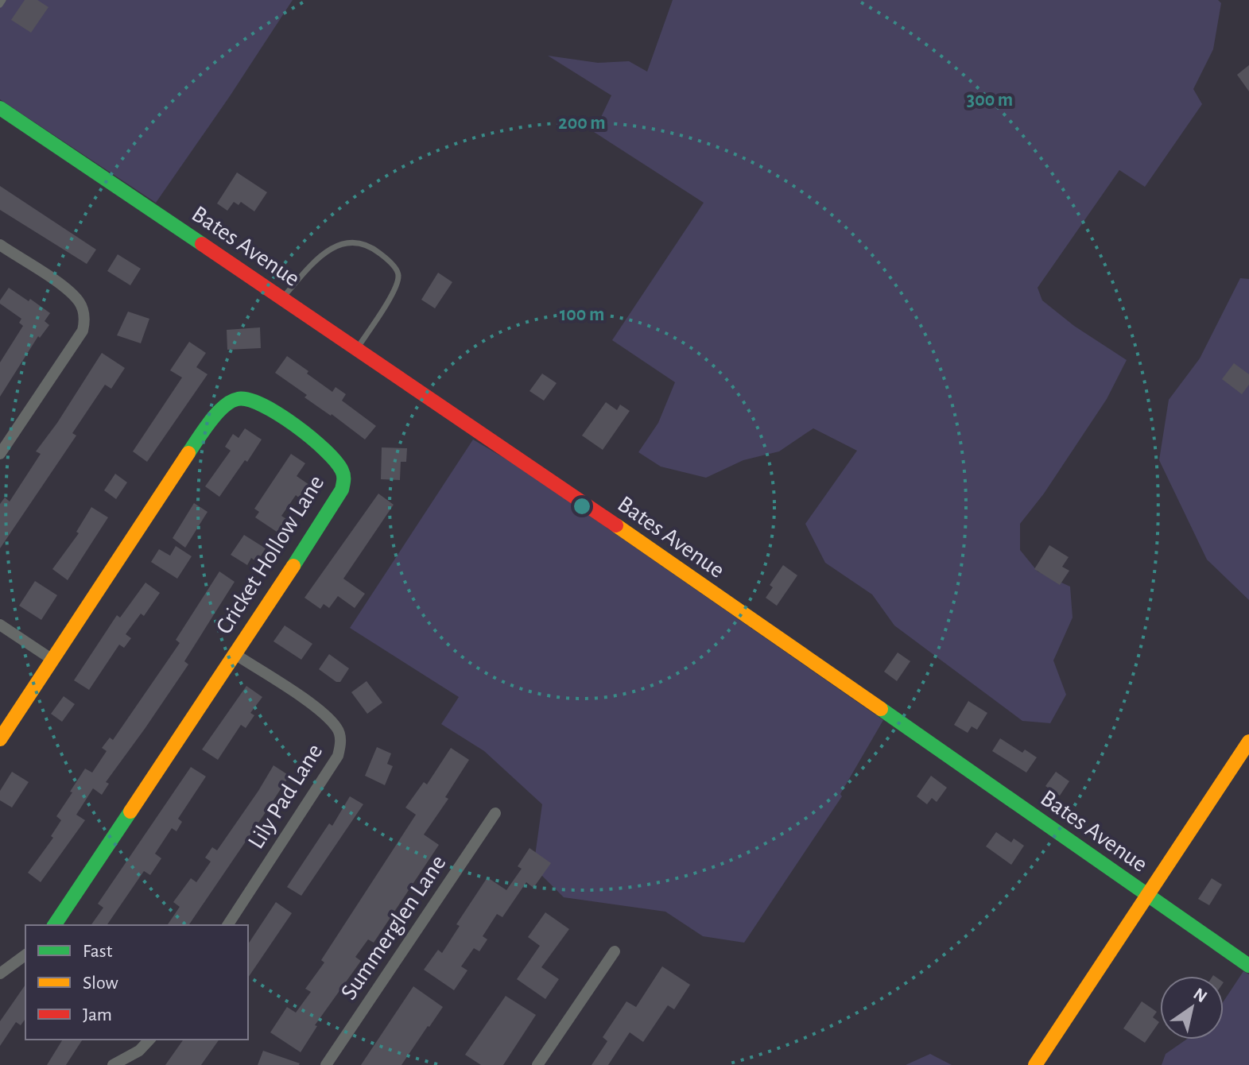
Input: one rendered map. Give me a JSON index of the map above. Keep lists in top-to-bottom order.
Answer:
{
  "streets": {
    "street": [
      "Bates Avenue",
      "Cricket Hollow Lane",
      "Lily Pad Lane",
      "Summerglen Lane"
    ]
  },
  "crossings": [
    ["Cricket Hollow Lane", "Lily Pad Lane"]
  ],
  "legend": ["Fast", "Slow", "Jam"],
  "north": "top right",
  "rings": ["300 m", "200 m", "100 m"]
}
